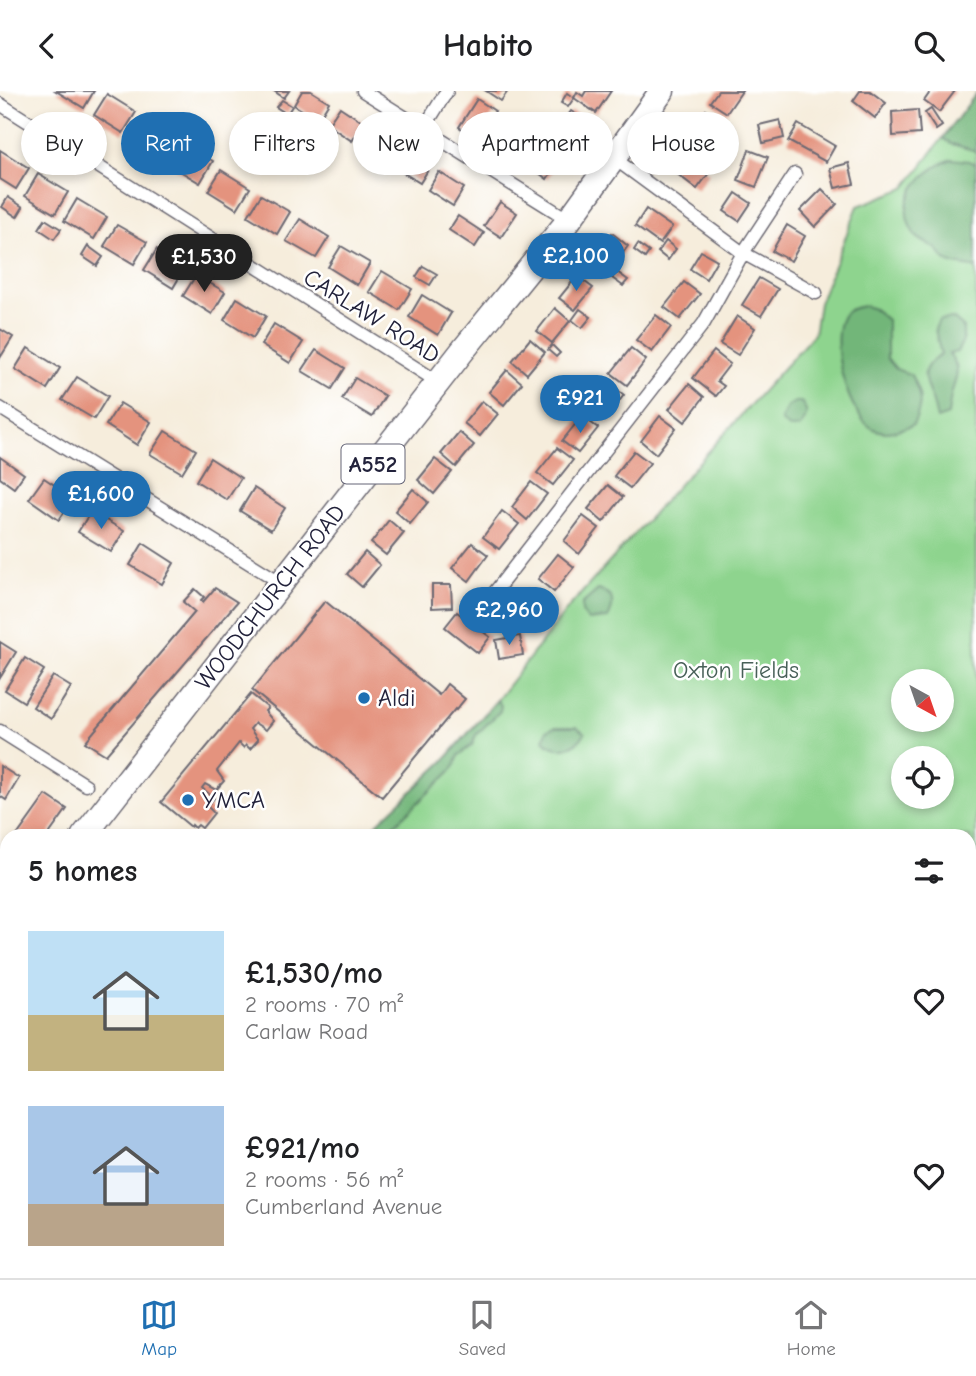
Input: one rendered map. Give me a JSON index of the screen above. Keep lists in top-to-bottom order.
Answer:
{
  "streets": {
    "highway": ["A552", "WOODCHURCH ROAD"],
    "street": ["CARLAW ROAD"]
  },
  "crossings": [
    ["CARLAW ROAD", "WOODCHURCH ROAD"]
  ],
  "parks": ["Oxton Fields"],
  "places": ["Aldi", "YMCA"],
  "north": "bottom right",
  "page": {
    "header": "Habito",
    "chip": [
      "Buy",
      "Rent",
      "Filters",
      "New",
      "Apartment",
      "House"
    ],
    "price": [
      "£2,100",
      "£1,530",
      "£921",
      "£1,600",
      "£2,960"
    ],
    "heading": "5 homes",
    "list": [
      {
        "name": "£1,530/mo",
        "note": "2 rooms · 70 m² · Carlaw Road"
      },
      {
        "name": "£921/mo",
        "note": "2 rooms · 56 m² · Cumberland Avenue"
      }
    ],
    "tabs": ["Map", "Saved", "Home"]
  }
}
